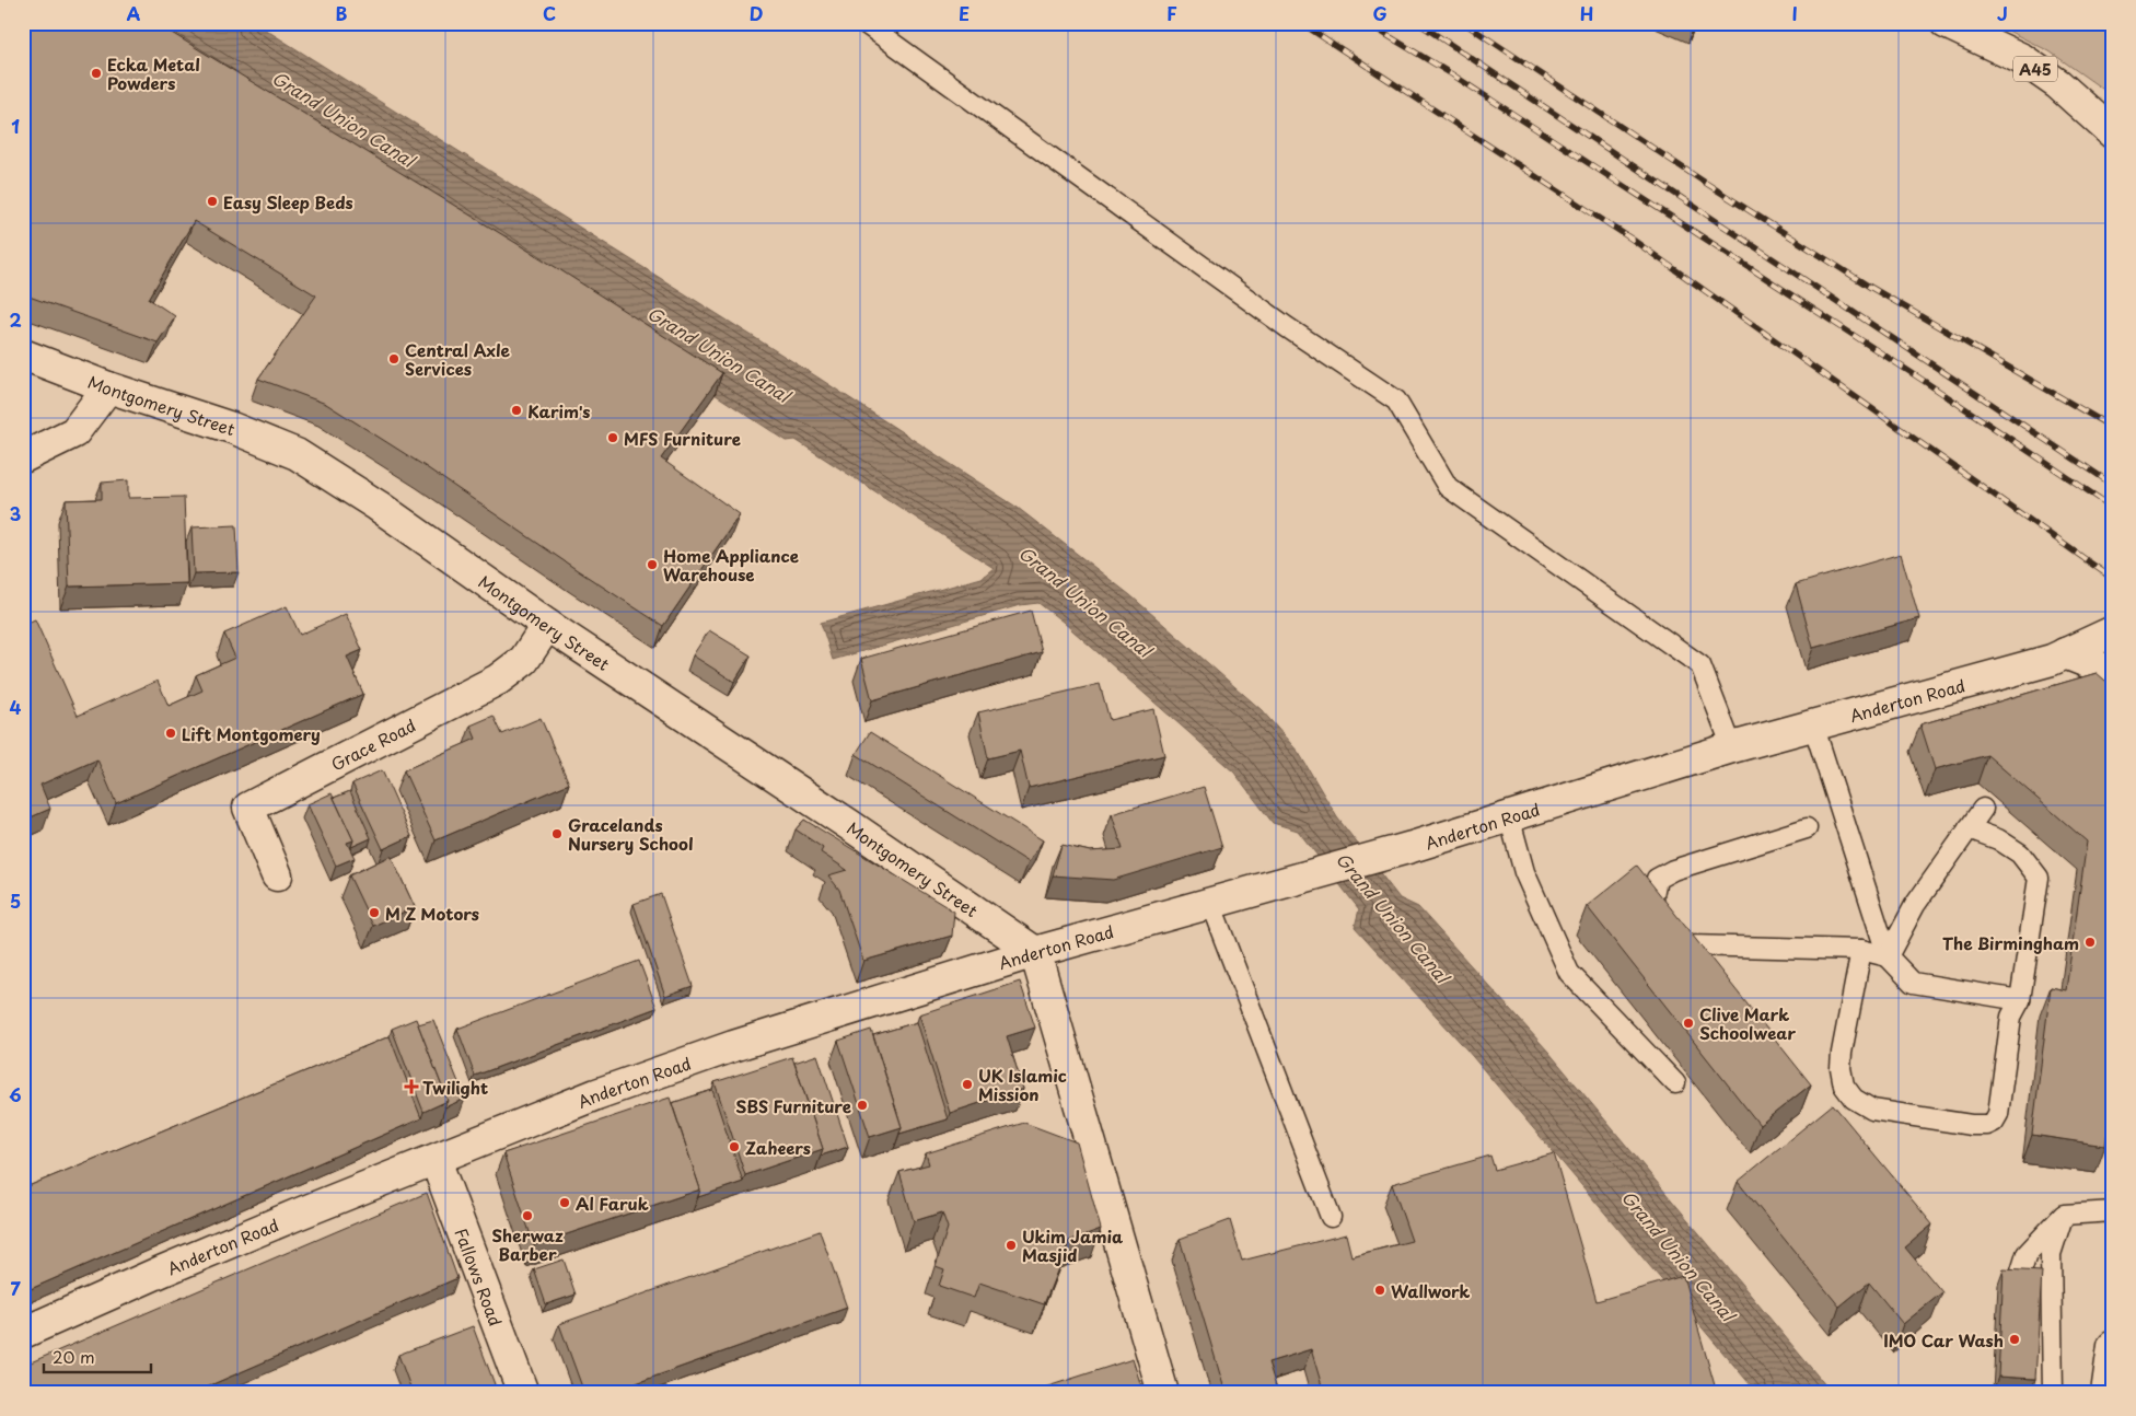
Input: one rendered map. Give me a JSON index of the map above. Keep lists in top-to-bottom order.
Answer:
{
  "streets": {
    "main road": [
      "A45",
      "Montgomery Street",
      "Anderton Road",
      "Grace Road",
      "Fallows Road"
    ]
  },
  "crossings": [
    ["Montgomery Street", "Anderton Road"],
    ["Montgomery Street", "Grace Road"],
    ["Anderton Road", "Fallows Road"]
  ],
  "water": ["Grand Union Canal"],
  "places": {
    "other": [
      "Ecka Metal Powders",
      "Easy Sleep Beds",
      "Central Axle Services",
      "Karim's",
      "MFS Furniture",
      "Home Appliance Warehouse",
      "Lift Montgomery",
      "Gracelands Nursery School",
      "M Z Motors",
      "The Birmingham",
      "Clive Mark Schoolwear",
      "UK Islamic Mission",
      "SBS Furniture",
      "Zaheers",
      "Al Faruk",
      "Sherwaz Barber",
      "Ukim Jamia Masjid",
      "Wallwork",
      "IMO Car Wash"
    ],
    "health": ["Twilight"]
  },
  "scale_bar": "20 m",
  "grid": {
    "columns": [
      "A",
      "B",
      "C",
      "D",
      "E",
      "F",
      "G",
      "H",
      "I",
      "J"
    ],
    "rows": [
      "1",
      "2",
      "3",
      "4",
      "5",
      "6",
      "7"
    ]
  }
}
